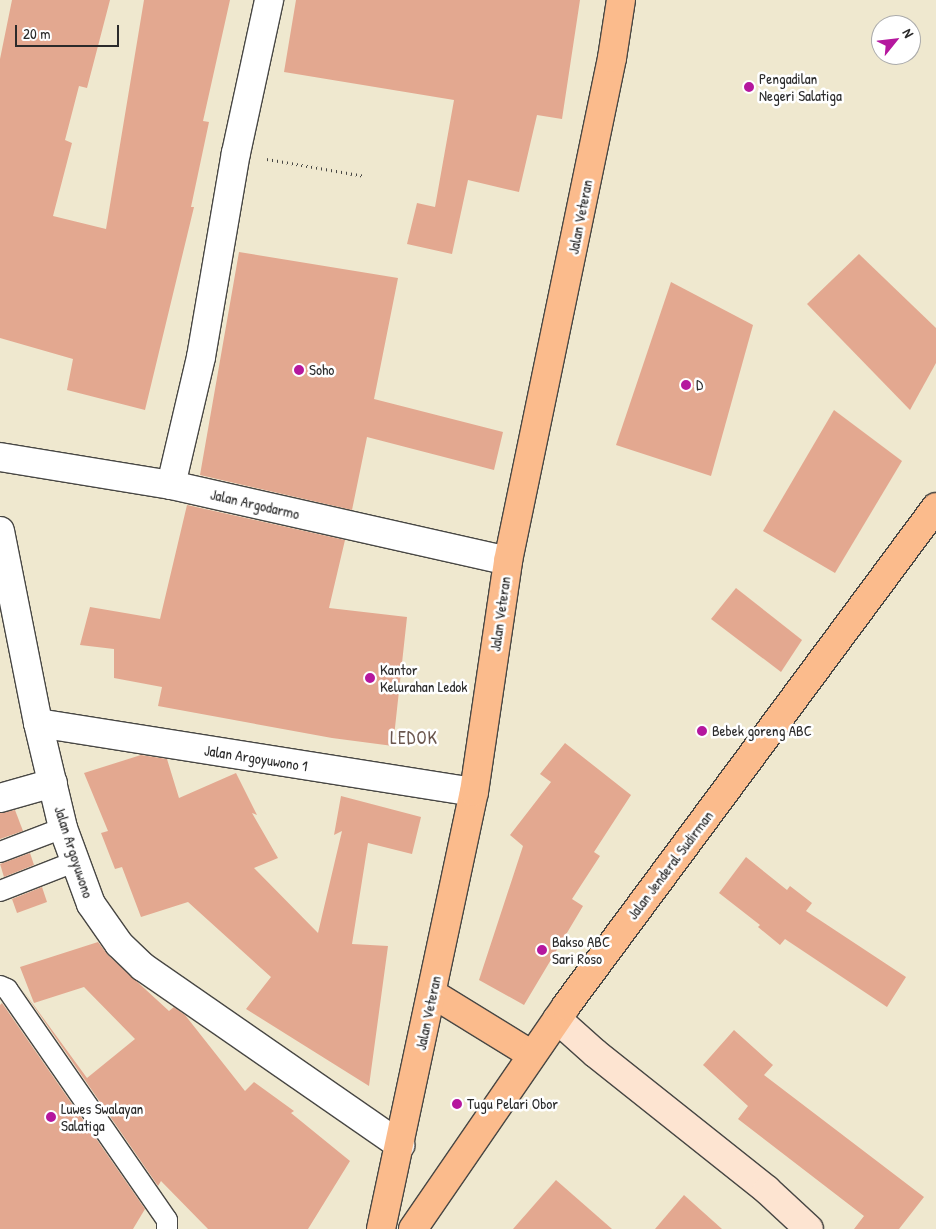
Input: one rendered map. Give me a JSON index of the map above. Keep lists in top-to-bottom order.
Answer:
{
  "streets": {
    "main road": ["Jalan Veteran", "Jalan Jenderal Sudirman"],
    "street": ["Jalan Argodarmo", "Jalan Argoyuwono 1", "Jalan Argoyuwono"]
  },
  "crossings": [
    ["Jalan Veteran", "Jalan Argodarmo"],
    ["Jalan Veteran", "Jalan Argoyuwono 1"],
    ["Jalan Veteran", "Jalan Argoyuwono"],
    ["Jalan Argoyuwono 1", "Jalan Argoyuwono"]
  ],
  "districts": ["LEDOK"],
  "places": [
    "Pengadilan Negeri Salatiga",
    "Soho",
    "D",
    "Kantor Kelurahan Ledok",
    "Bebek goreng ABC",
    "Bakso ABC Sari Roso",
    "Tugu Pelari Obor",
    "Luwes Swalayan Salatiga"
  ],
  "scale_bar": "20 m",
  "north": "top right"
}
